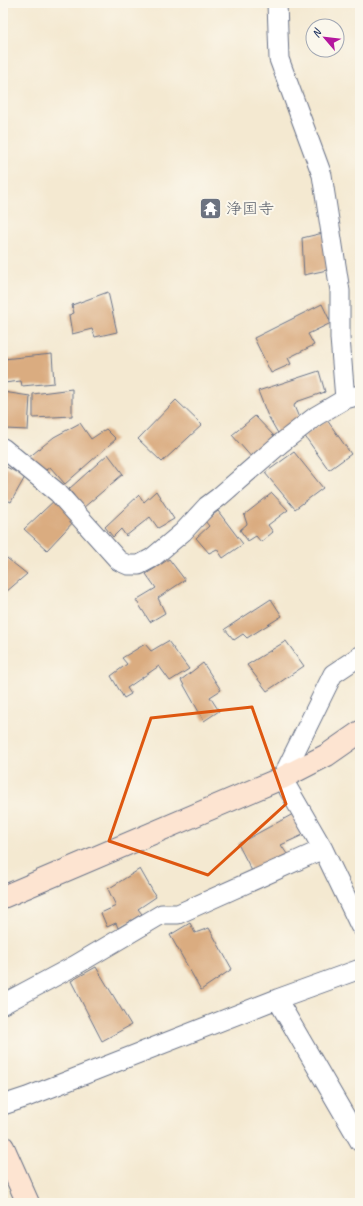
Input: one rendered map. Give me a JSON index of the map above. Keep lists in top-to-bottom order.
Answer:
{
  "places": {
    "temple": ["浄国寺"]
  },
  "north": "top left"
}
